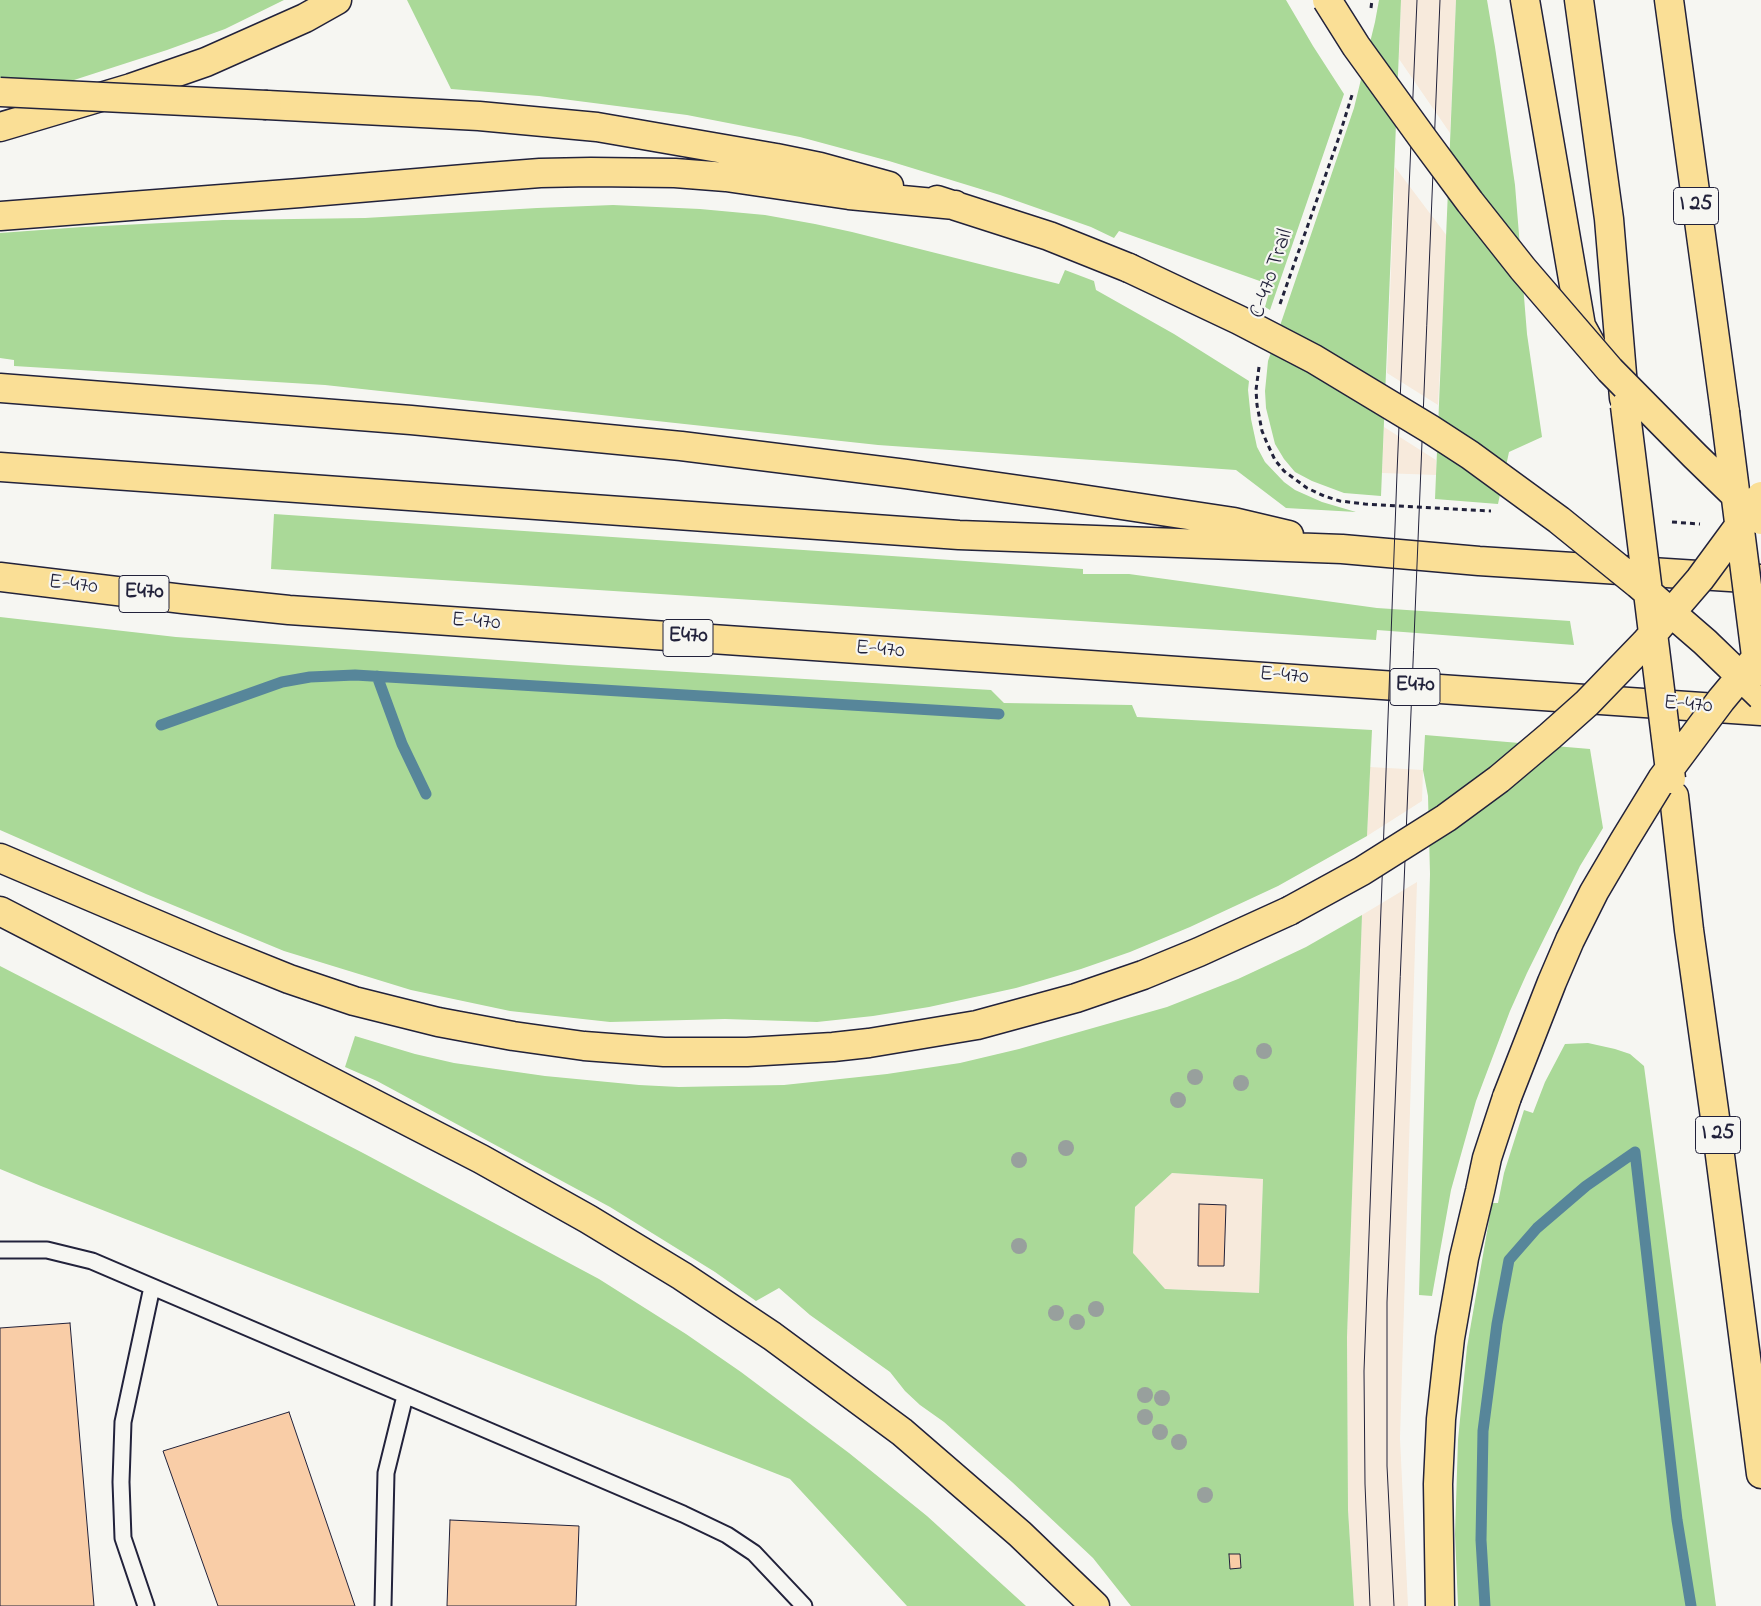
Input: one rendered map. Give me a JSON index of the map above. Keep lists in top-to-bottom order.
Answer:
{
  "streets": {
    "highway": ["I 25", "E-470", "E470"],
    "path": ["C-470 Trail"]
  }
}
